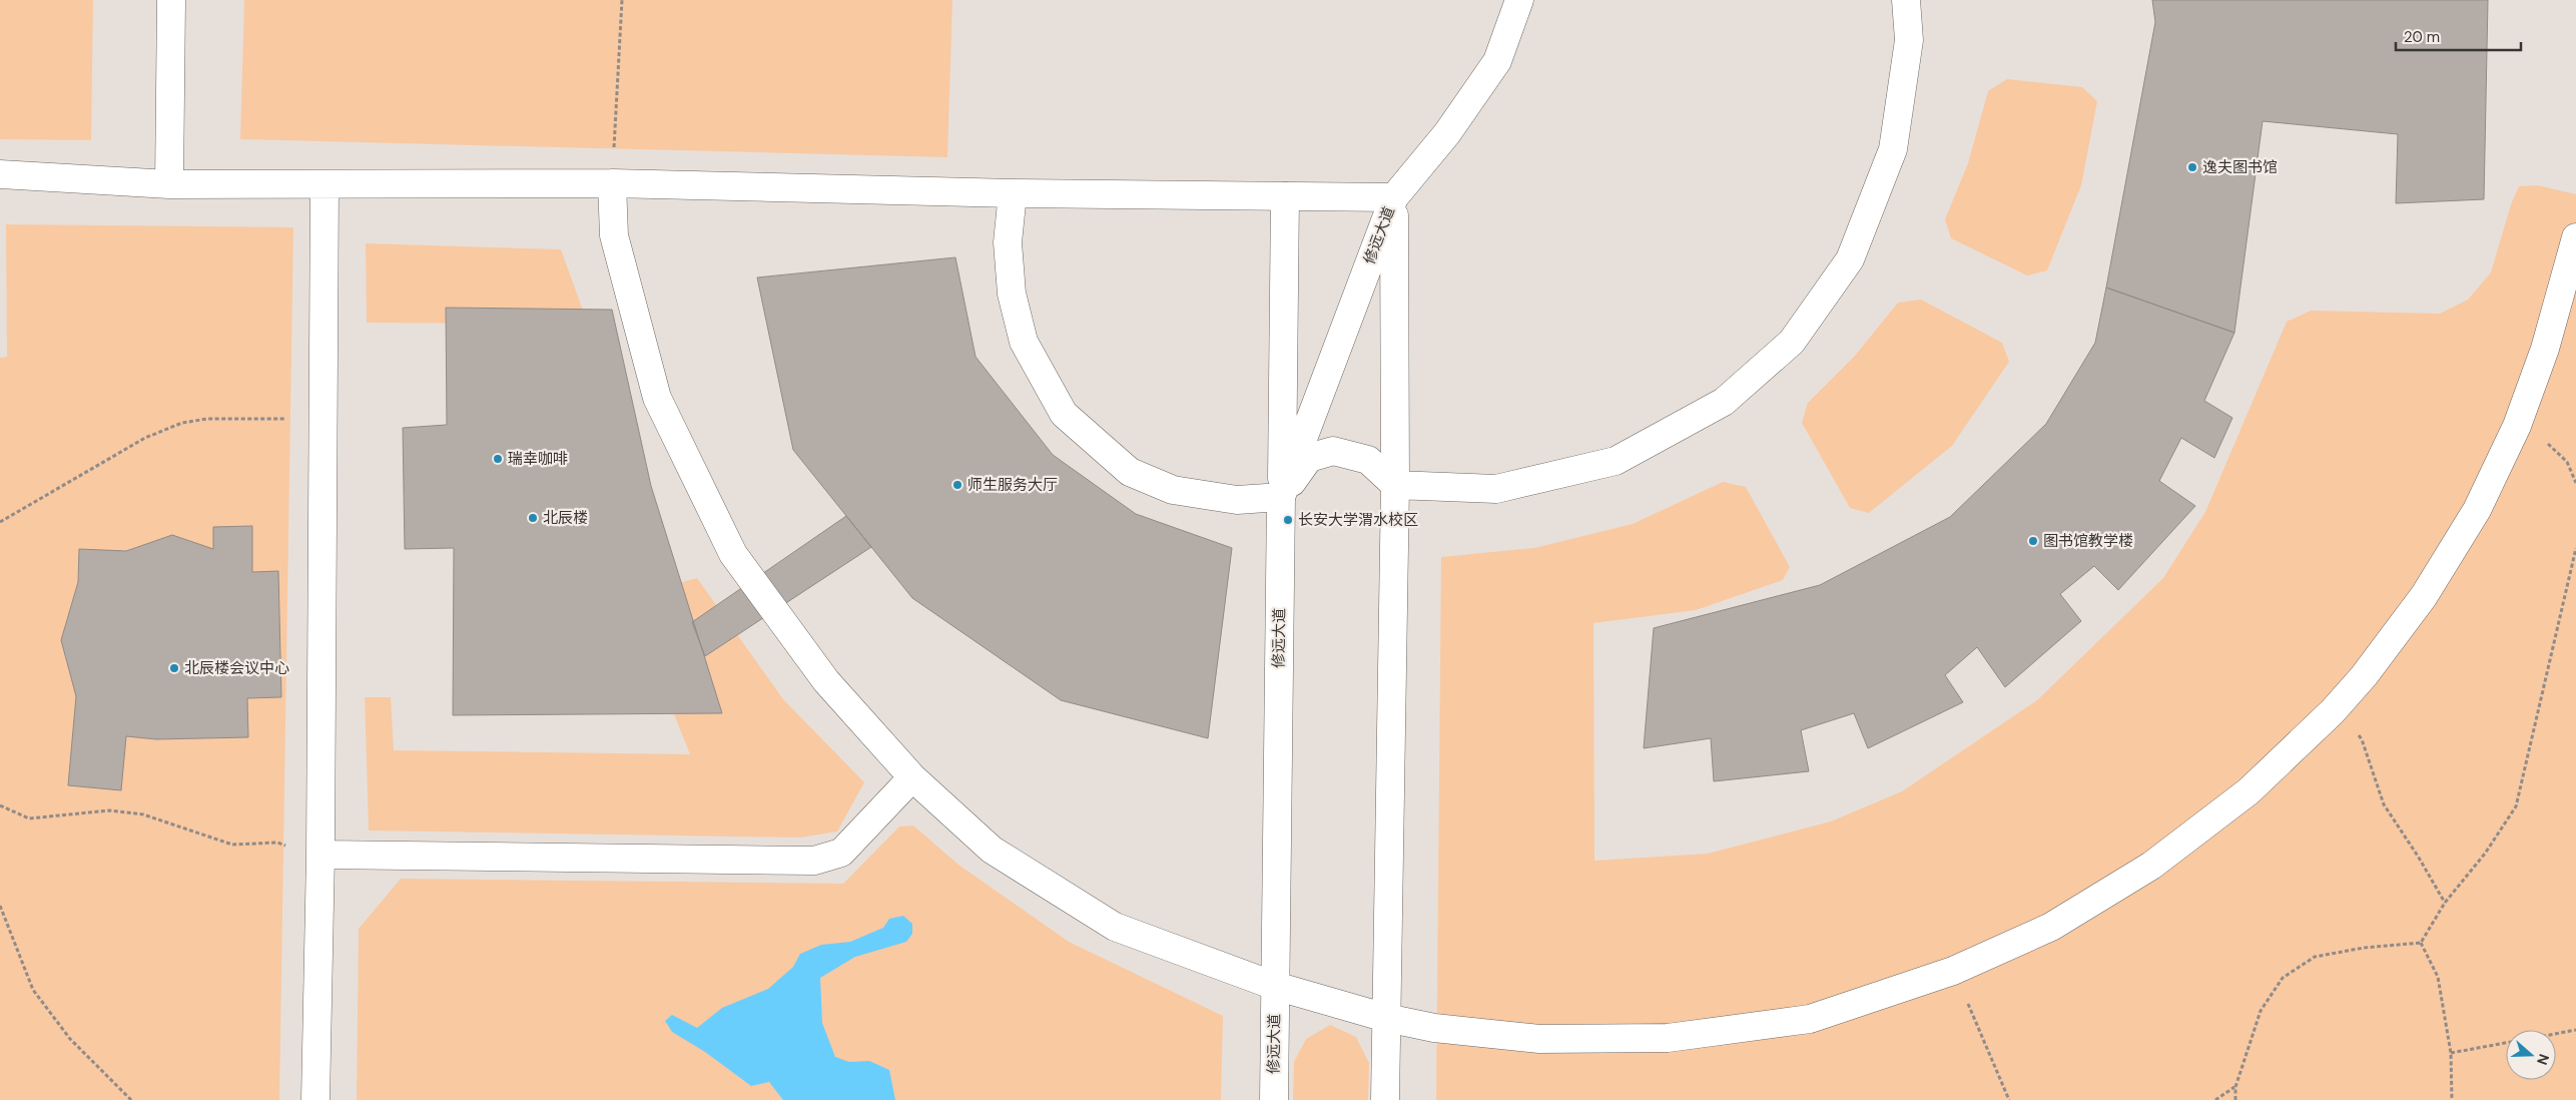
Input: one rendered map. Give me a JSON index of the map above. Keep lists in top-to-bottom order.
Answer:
{
  "streets": {
    "street": ["修远大道"]
  },
  "places": [
    "逸夫图书馆",
    "瑞幸咖啡",
    "师生服务大厅",
    "北辰楼",
    "长安大学渭水校区",
    "图书馆教学楼",
    "北辰楼会议中心"
  ],
  "scale_bar": "20 m",
  "north": "right"
}
